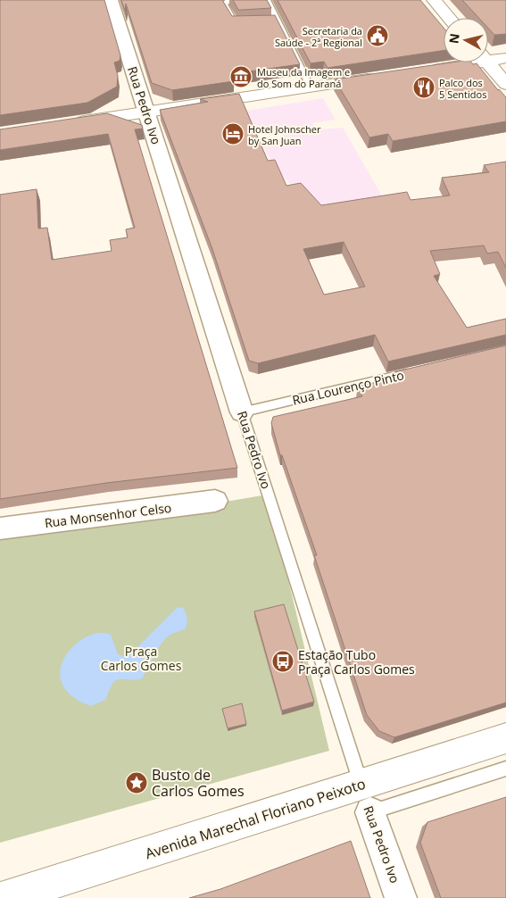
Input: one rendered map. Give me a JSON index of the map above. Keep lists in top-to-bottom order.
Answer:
{
  "streets": {
    "street": ["Rua Pedro Ivo", "Rua Monsenhor Celso", "Avenida Marechal Floriano Peixoto"],
    "lane": ["Rua Lourenço Pinto"]
  },
  "crossings": [
    ["Rua Pedro Ivo", "Rua Lourenço Pinto"],
    ["Rua Pedro Ivo", "Avenida Marechal Floriano Peixoto"]
  ],
  "parks": ["Praça Carlos Gomes"],
  "places": {
    "public building": ["Secretaria da Saúde - 2ª Regional"],
    "museum": ["Museu da Imagem e do Som do Paraná"],
    "restaurant": ["Palco dos 5 Sentidos"],
    "hotel": ["Hotel Johnscher by San Juan"],
    "bus stop": ["Estação Tubo Praça Carlos Gomes"],
    "place": ["Busto de Carlos Gomes"]
  },
  "north": "left"
}
